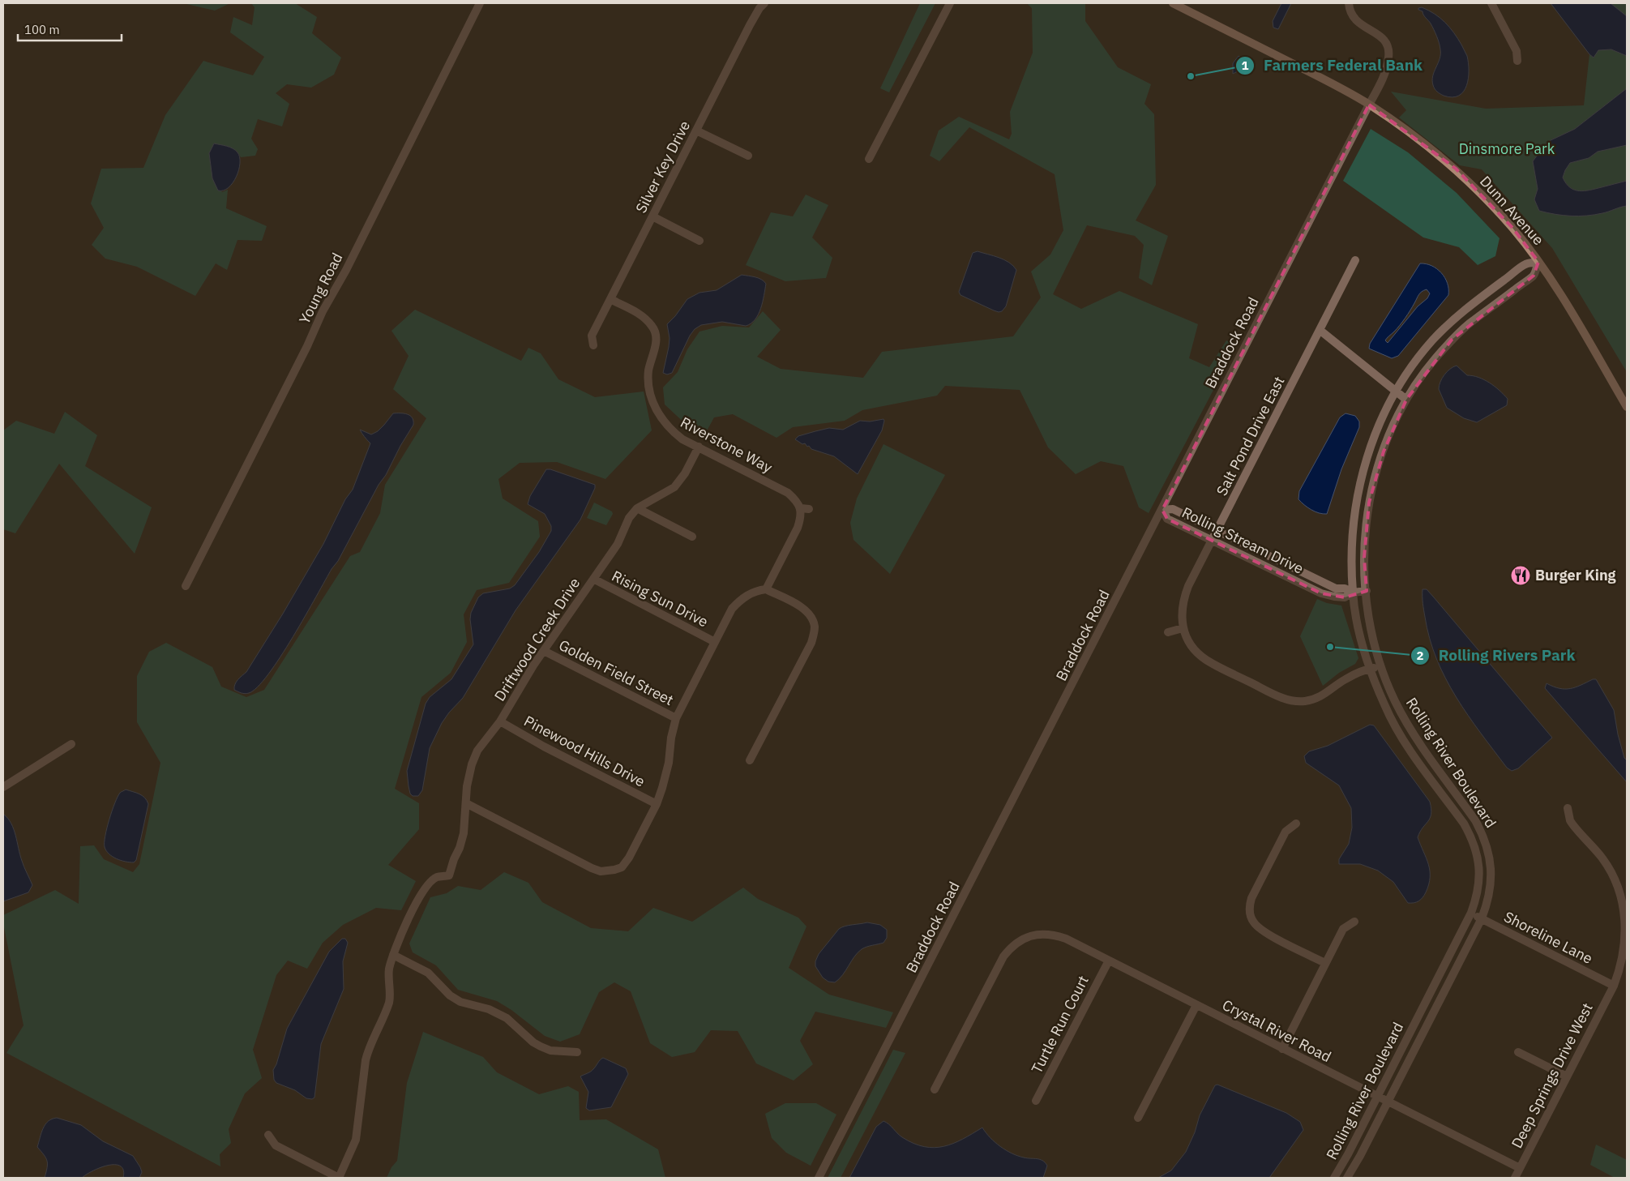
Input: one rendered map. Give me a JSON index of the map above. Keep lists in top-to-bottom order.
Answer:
{
  "streets": {
    "main road": ["Dunn Avenue"],
    "street": [
      "Silver Key Drive",
      "Young Road",
      "Braddock Road",
      "Salt Pond Drive East",
      "Riverstone Way",
      "Rolling Stream Drive",
      "Rising Sun Drive",
      "Driftwood Creek Drive",
      "Golden Field Street",
      "Pinewood Hills Drive",
      "Rolling River Boulevard",
      "Shoreline Lane",
      "Turtle Run Court",
      "Crystal River Road",
      "Deep Springs Drive West"
    ]
  },
  "crossings": [
    ["Silver Key Drive", "Riverstone Way"],
    ["Dunn Avenue", "Braddock Road"],
    ["Dunn Avenue", "Rolling River Boulevard"],
    ["Braddock Road", "Rolling Stream Drive"],
    ["Salt Pond Drive East", "Rolling Stream Drive"],
    ["Riverstone Way", "Driftwood Creek Drive"],
    ["Rolling Stream Drive", "Rolling River Boulevard"],
    ["Rising Sun Drive", "Driftwood Creek Drive"],
    ["Driftwood Creek Drive", "Golden Field Street"],
    ["Driftwood Creek Drive", "Pinewood Hills Drive"],
    ["Rolling River Boulevard", "Shoreline Lane"],
    ["Rolling River Boulevard", "Crystal River Road"],
    ["Shoreline Lane", "Deep Springs Drive West"],
    ["Turtle Run Court", "Crystal River Road"],
    ["Crystal River Road", "Deep Springs Drive West"]
  ],
  "parks": ["Dinsmore Park"],
  "places": {
    "other": ["Farmers Federal Bank", "Rolling Rivers Park"],
    "restaurant": ["Burger King"]
  },
  "scale_bar": "100 m"
}
